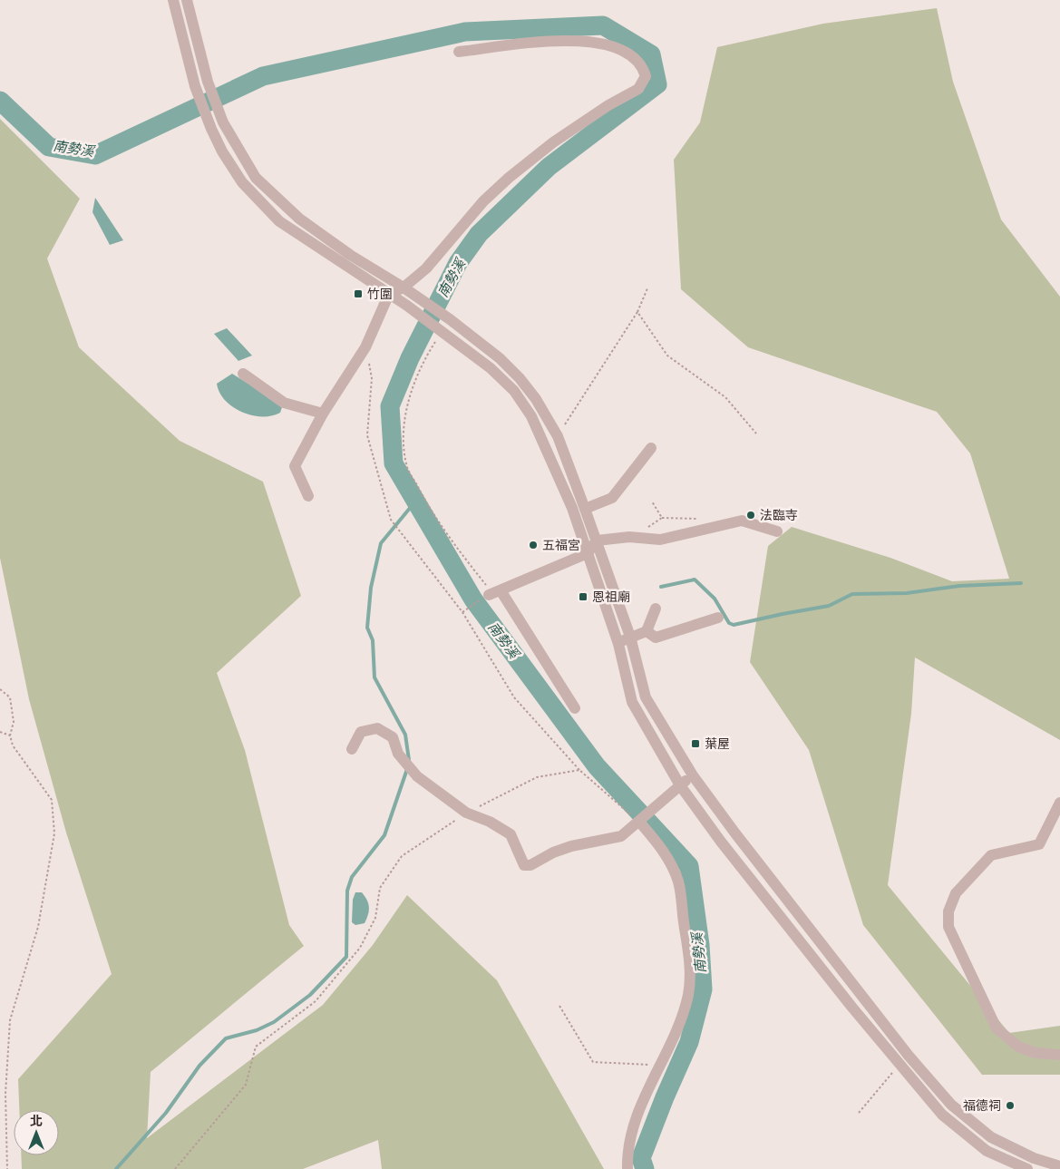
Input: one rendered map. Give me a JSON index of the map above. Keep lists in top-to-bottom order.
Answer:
{
  "water": ["南勢溪"],
  "places": {
    "transit": ["竹圍", "恩祖廟", "葉屋"],
    "other": ["法臨寺", "五福宮", "福德祠"]
  },
  "north": "top"
}
